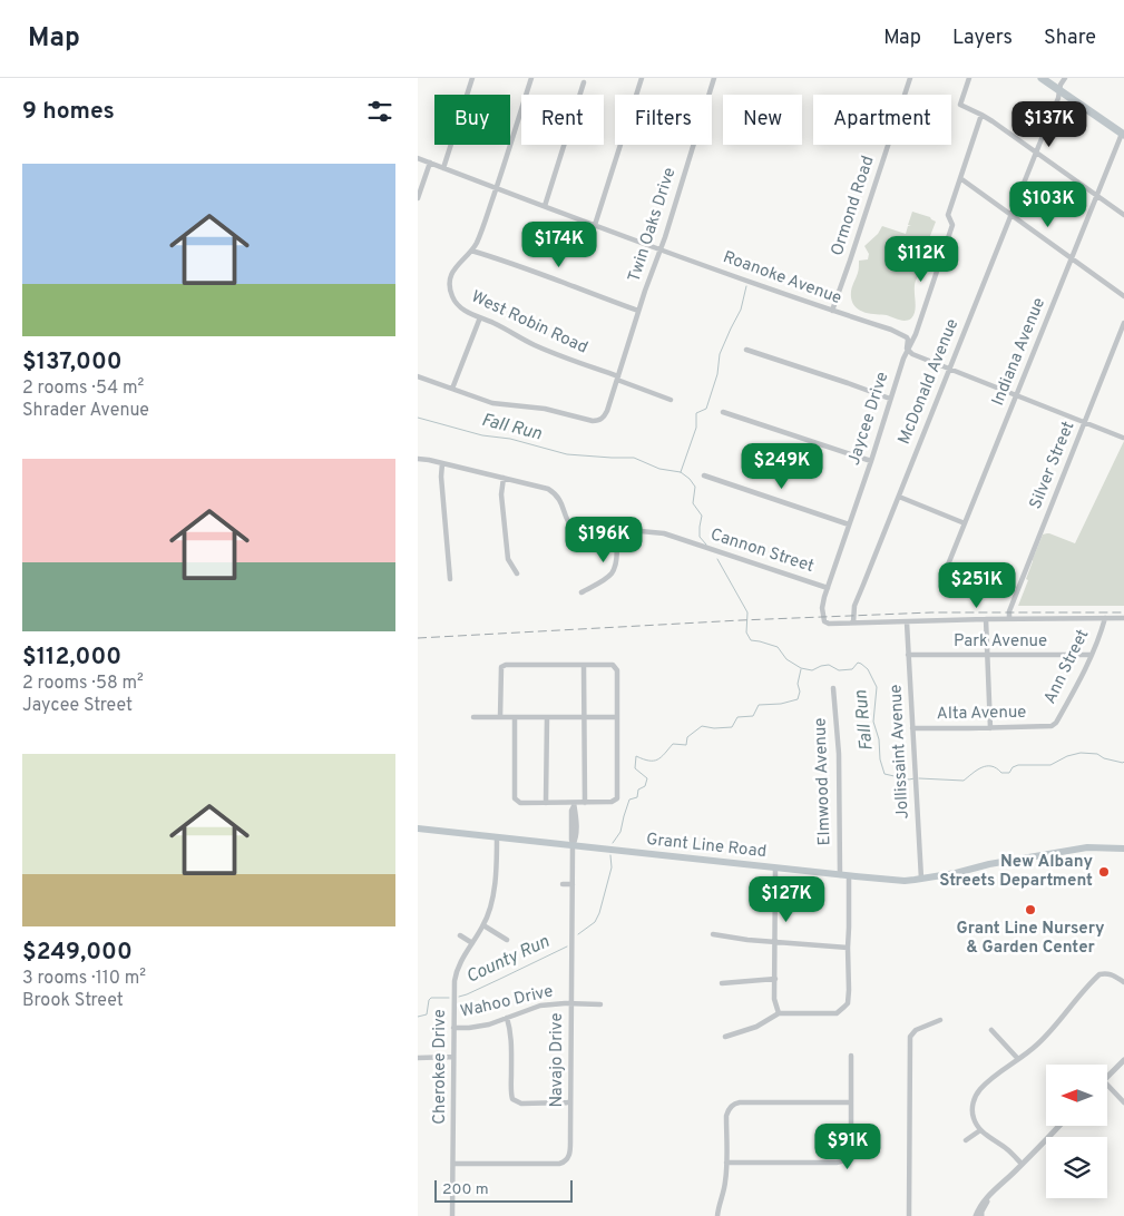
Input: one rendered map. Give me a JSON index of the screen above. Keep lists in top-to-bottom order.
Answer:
{
  "streets": {
    "main road": ["Grant Line Road"],
    "street": [
      "Ormond Road",
      "Twin Oaks Drive",
      "Roanoke Avenue",
      "West Robin Road",
      "Indiana Avenue",
      "McDonald Avenue",
      "Jaycee Drive",
      "Silver Street",
      "Cannon Street",
      "Park Avenue",
      "Ann Street",
      "Alta Avenue",
      "Jollissaint Avenue",
      "Elmwood Avenue",
      "Wahoo Drive",
      "Navajo Drive",
      "Cherokee Drive"
    ]
  },
  "crossings": [
    ["Ormond Road", "Roanoke Avenue"],
    ["Twin Oaks Drive", "Roanoke Avenue"],
    ["Twin Oaks Drive", "West Robin Road"],
    ["Roanoke Avenue", "West Robin Road"],
    ["Roanoke Avenue", "Indiana Avenue"],
    ["Roanoke Avenue", "McDonald Avenue"],
    ["Roanoke Avenue", "Jaycee Drive"],
    ["Roanoke Avenue", "Silver Street"],
    ["McDonald Avenue", "Jaycee Drive"],
    ["Jaycee Drive", "Cannon Street"],
    ["Park Avenue", "Ann Street"],
    ["Park Avenue", "Jollissaint Avenue"],
    ["Ann Street", "Alta Avenue"],
    ["Alta Avenue", "Jollissaint Avenue"],
    ["Jollissaint Avenue", "Grant Line Road"],
    ["Elmwood Avenue", "Grant Line Road"],
    ["Grant Line Road", "Navajo Drive"],
    ["Grant Line Road", "Cherokee Drive"],
    ["Wahoo Drive", "Navajo Drive"],
    ["Wahoo Drive", "Cherokee Drive"],
    ["Navajo Drive", "Cherokee Drive"]
  ],
  "water": ["Fall Run", "County Run"],
  "places": ["New Albany Streets Department", "Grant Line Nursery & Garden Center"],
  "scale_bar": "200 m",
  "north": "left",
  "page": {
    "header": "Map",
    "nav": ["Map", "Layers", "Share"],
    "heading": "9 homes",
    "chip": [
      "Buy",
      "Rent",
      "Filters",
      "New",
      "Apartment"
    ],
    "price": [
      "$137K",
      "$103K",
      "$174K",
      "$112K",
      "$249K",
      "$196K",
      "$251K",
      "$127K",
      "$91K"
    ],
    "list": [
      {
        "name": "$137,000",
        "note": "2 rooms · 54 m² · Shrader Avenue"
      },
      {
        "name": "$112,000",
        "note": "2 rooms · 58 m² · Jaycee Street"
      },
      {
        "name": "$249,000",
        "note": "3 rooms · 110 m² · Brook Street"
      }
    ],
    "scale": "200 m"
  }
}
